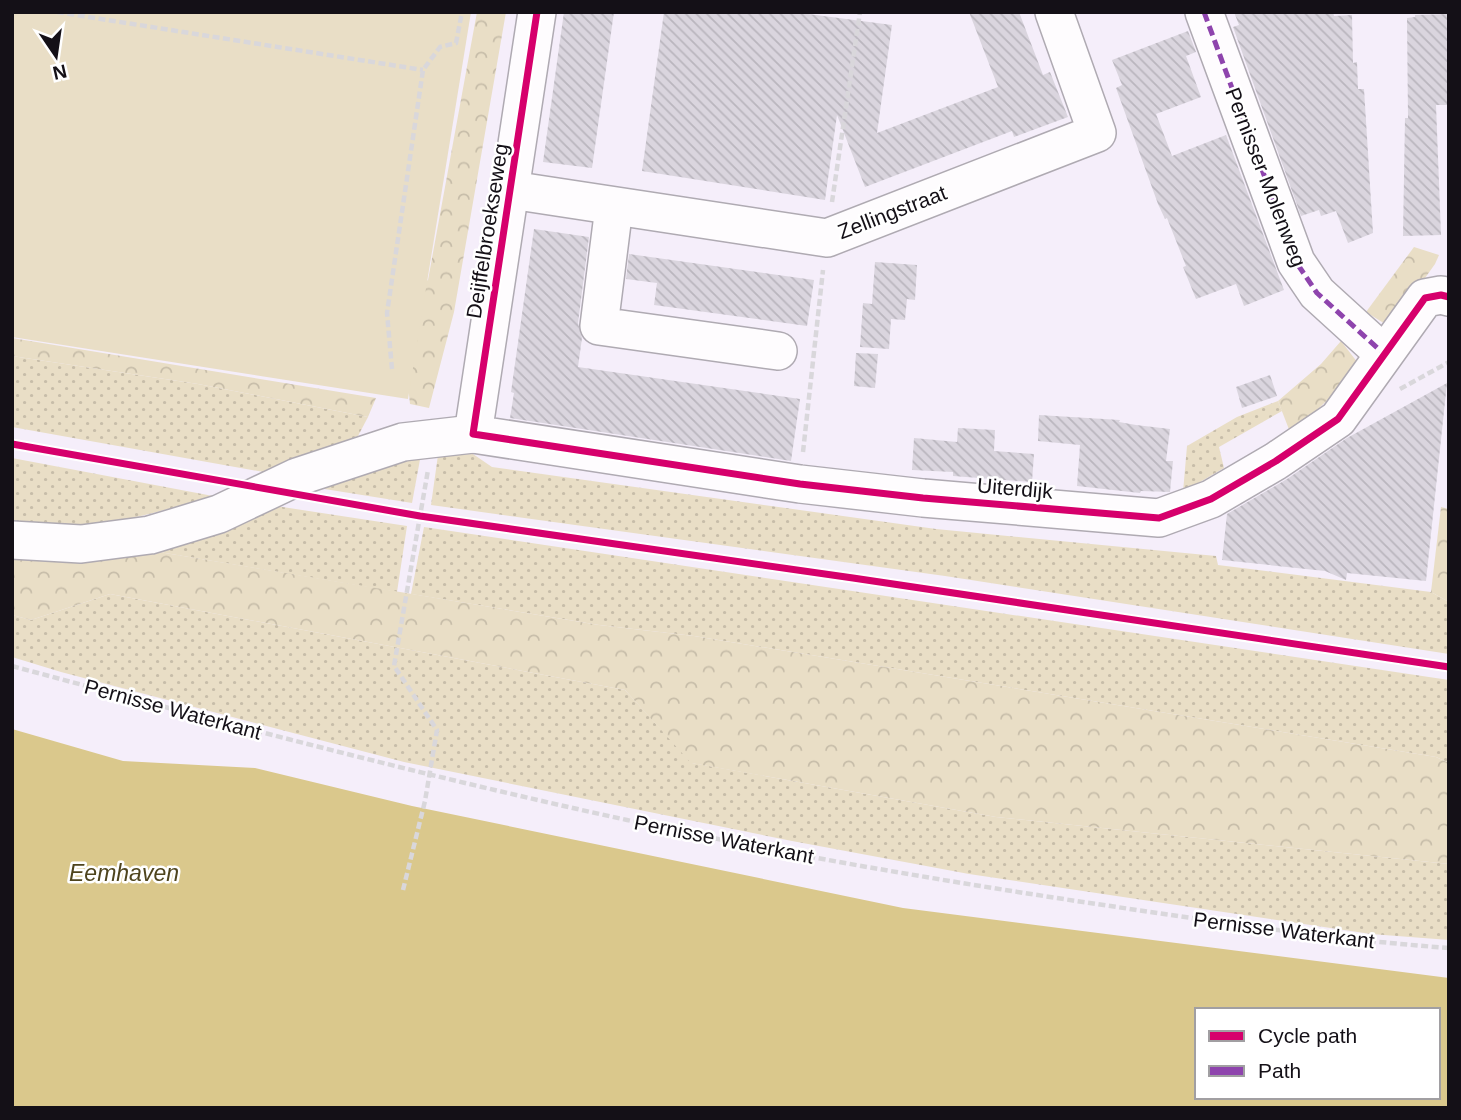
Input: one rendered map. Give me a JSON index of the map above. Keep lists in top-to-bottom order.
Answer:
{
  "streets": {
    "street": [
      "Pernisser Molenweg",
      "Zellingstraat",
      "Deijffelbroekseweg",
      "Uiterdijk"
    ],
    "path": ["Pernisse Waterkant"]
  },
  "crossings": [
    ["Pernisser Molenweg", "Uiterdijk"],
    ["Zellingstraat", "Deijffelbroekseweg"],
    ["Deijffelbroekseweg", "Uiterdijk"]
  ],
  "water": ["Eemhaven"],
  "legend": ["Cycle path", "Path"],
  "north": "bottom"
}
